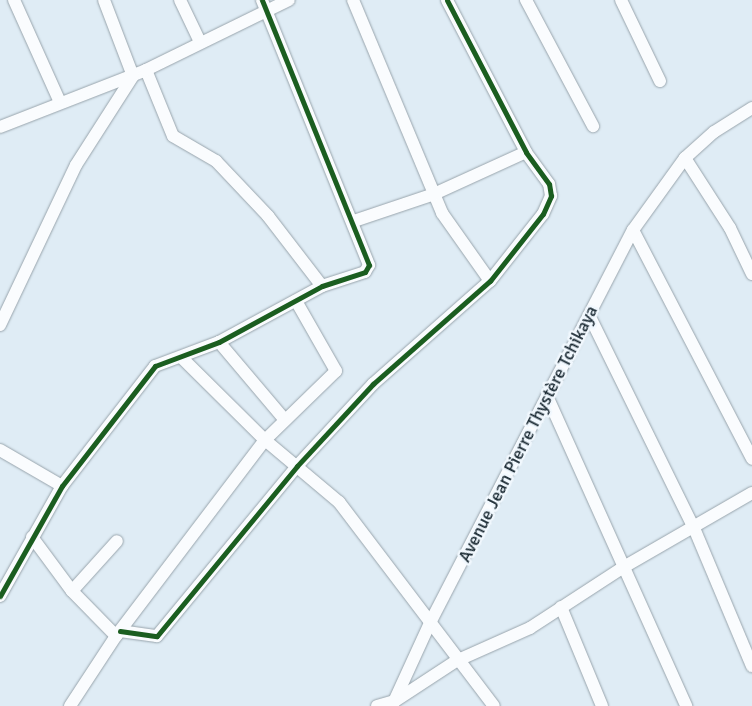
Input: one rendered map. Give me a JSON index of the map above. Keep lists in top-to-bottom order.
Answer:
{
  "streets": {
    "street": ["Avenue Jean Pierre Thystère Tchikaya"]
  }
}
